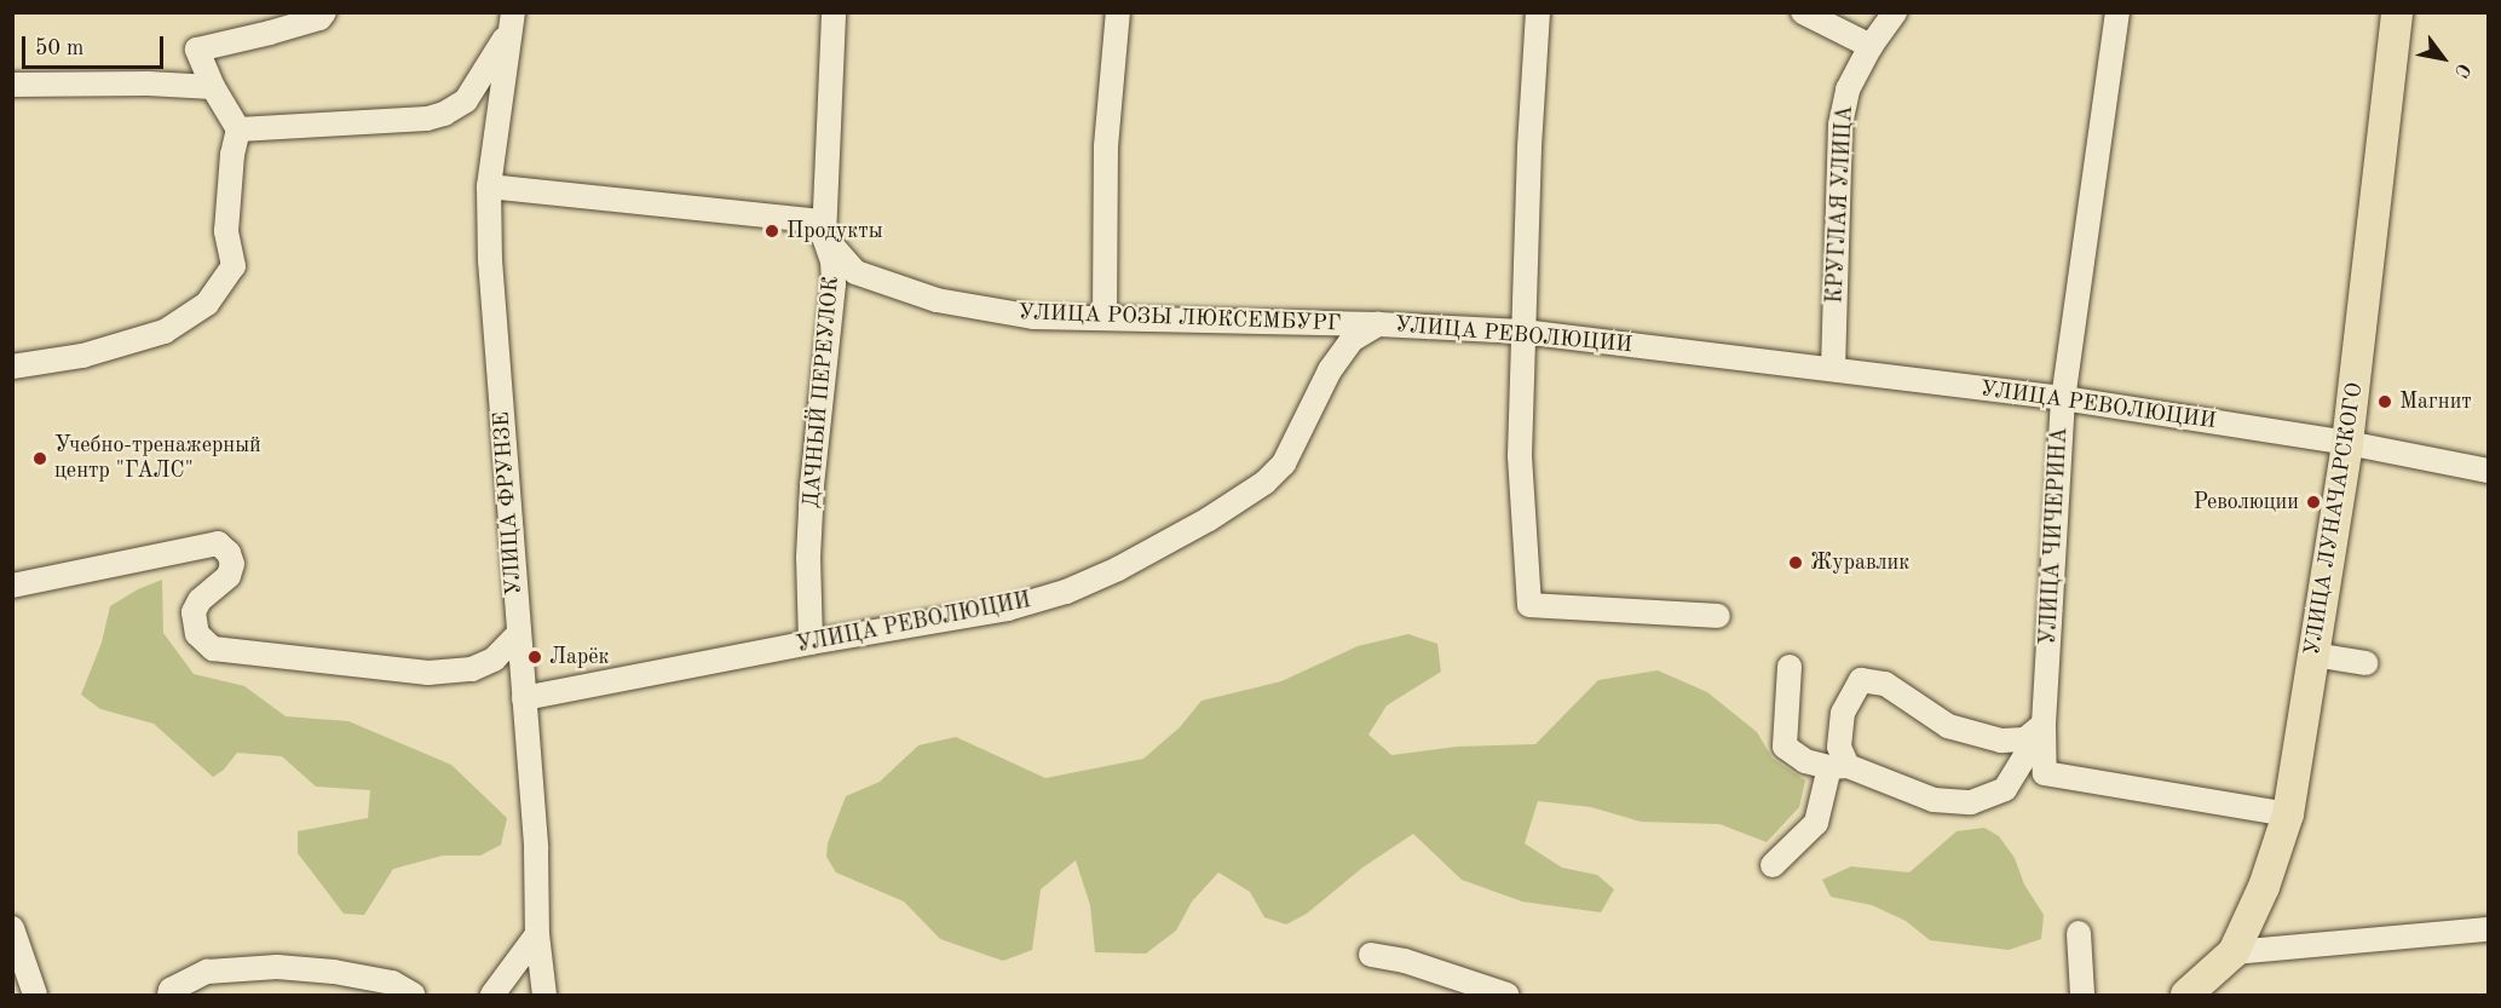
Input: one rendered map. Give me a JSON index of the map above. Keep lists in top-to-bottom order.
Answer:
{
  "streets": {
    "main road": ["УЛИЦА ЛУНАЧАРСКОГО"],
    "street": [
      "КРУГЛАЯ УЛИЦА",
      "УЛИЦА РОЗЫ ЛЮКСЕМБУРГ",
      "УЛИЦА РЕВОЛЮЦИИ",
      "ДАЧНЫЙ ПЕРЕУЛОК",
      "УЛИЦА ФРУНЗЕ",
      "УЛИЦА ЧИЧЕРИНА"
    ]
  },
  "crossings": [
    ["КРУГЛАЯ УЛИЦА", "УЛИЦА РЕВОЛЮЦИИ"],
    ["УЛИЦА РОЗЫ ЛЮКСЕМБУРГ", "УЛИЦА РЕВОЛЮЦИИ"],
    ["УЛИЦА РОЗЫ ЛЮКСЕМБУРГ", "ДАЧНЫЙ ПЕРЕУЛОК"],
    ["УЛИЦА РОЗЫ ЛЮКСЕМБУРГ", "УЛИЦА ФРУНЗЕ"],
    ["УЛИЦА РЕВОЛЮЦИИ", "ДАЧНЫЙ ПЕРЕУЛОК"],
    ["УЛИЦА РЕВОЛЮЦИИ", "УЛИЦА ФРУНЗЕ"],
    ["УЛИЦА РЕВОЛЮЦИИ", "УЛИЦА ЛУНАЧАРСКОГО"],
    ["УЛИЦА РЕВОЛЮЦИИ", "УЛИЦА ЧИЧЕРИНА"],
    ["УЛИЦА ЛУНАЧАРСКОГО", "УЛИЦА ЧИЧЕРИНА"]
  ],
  "places": [
    "Продукты",
    "Магнит",
    "Учебно-тренажерный центр \"ГАЛС\"",
    "Революции",
    "Журавлик",
    "Ларёк"
  ],
  "scale_bar": "50 m",
  "north": "bottom right"
}
